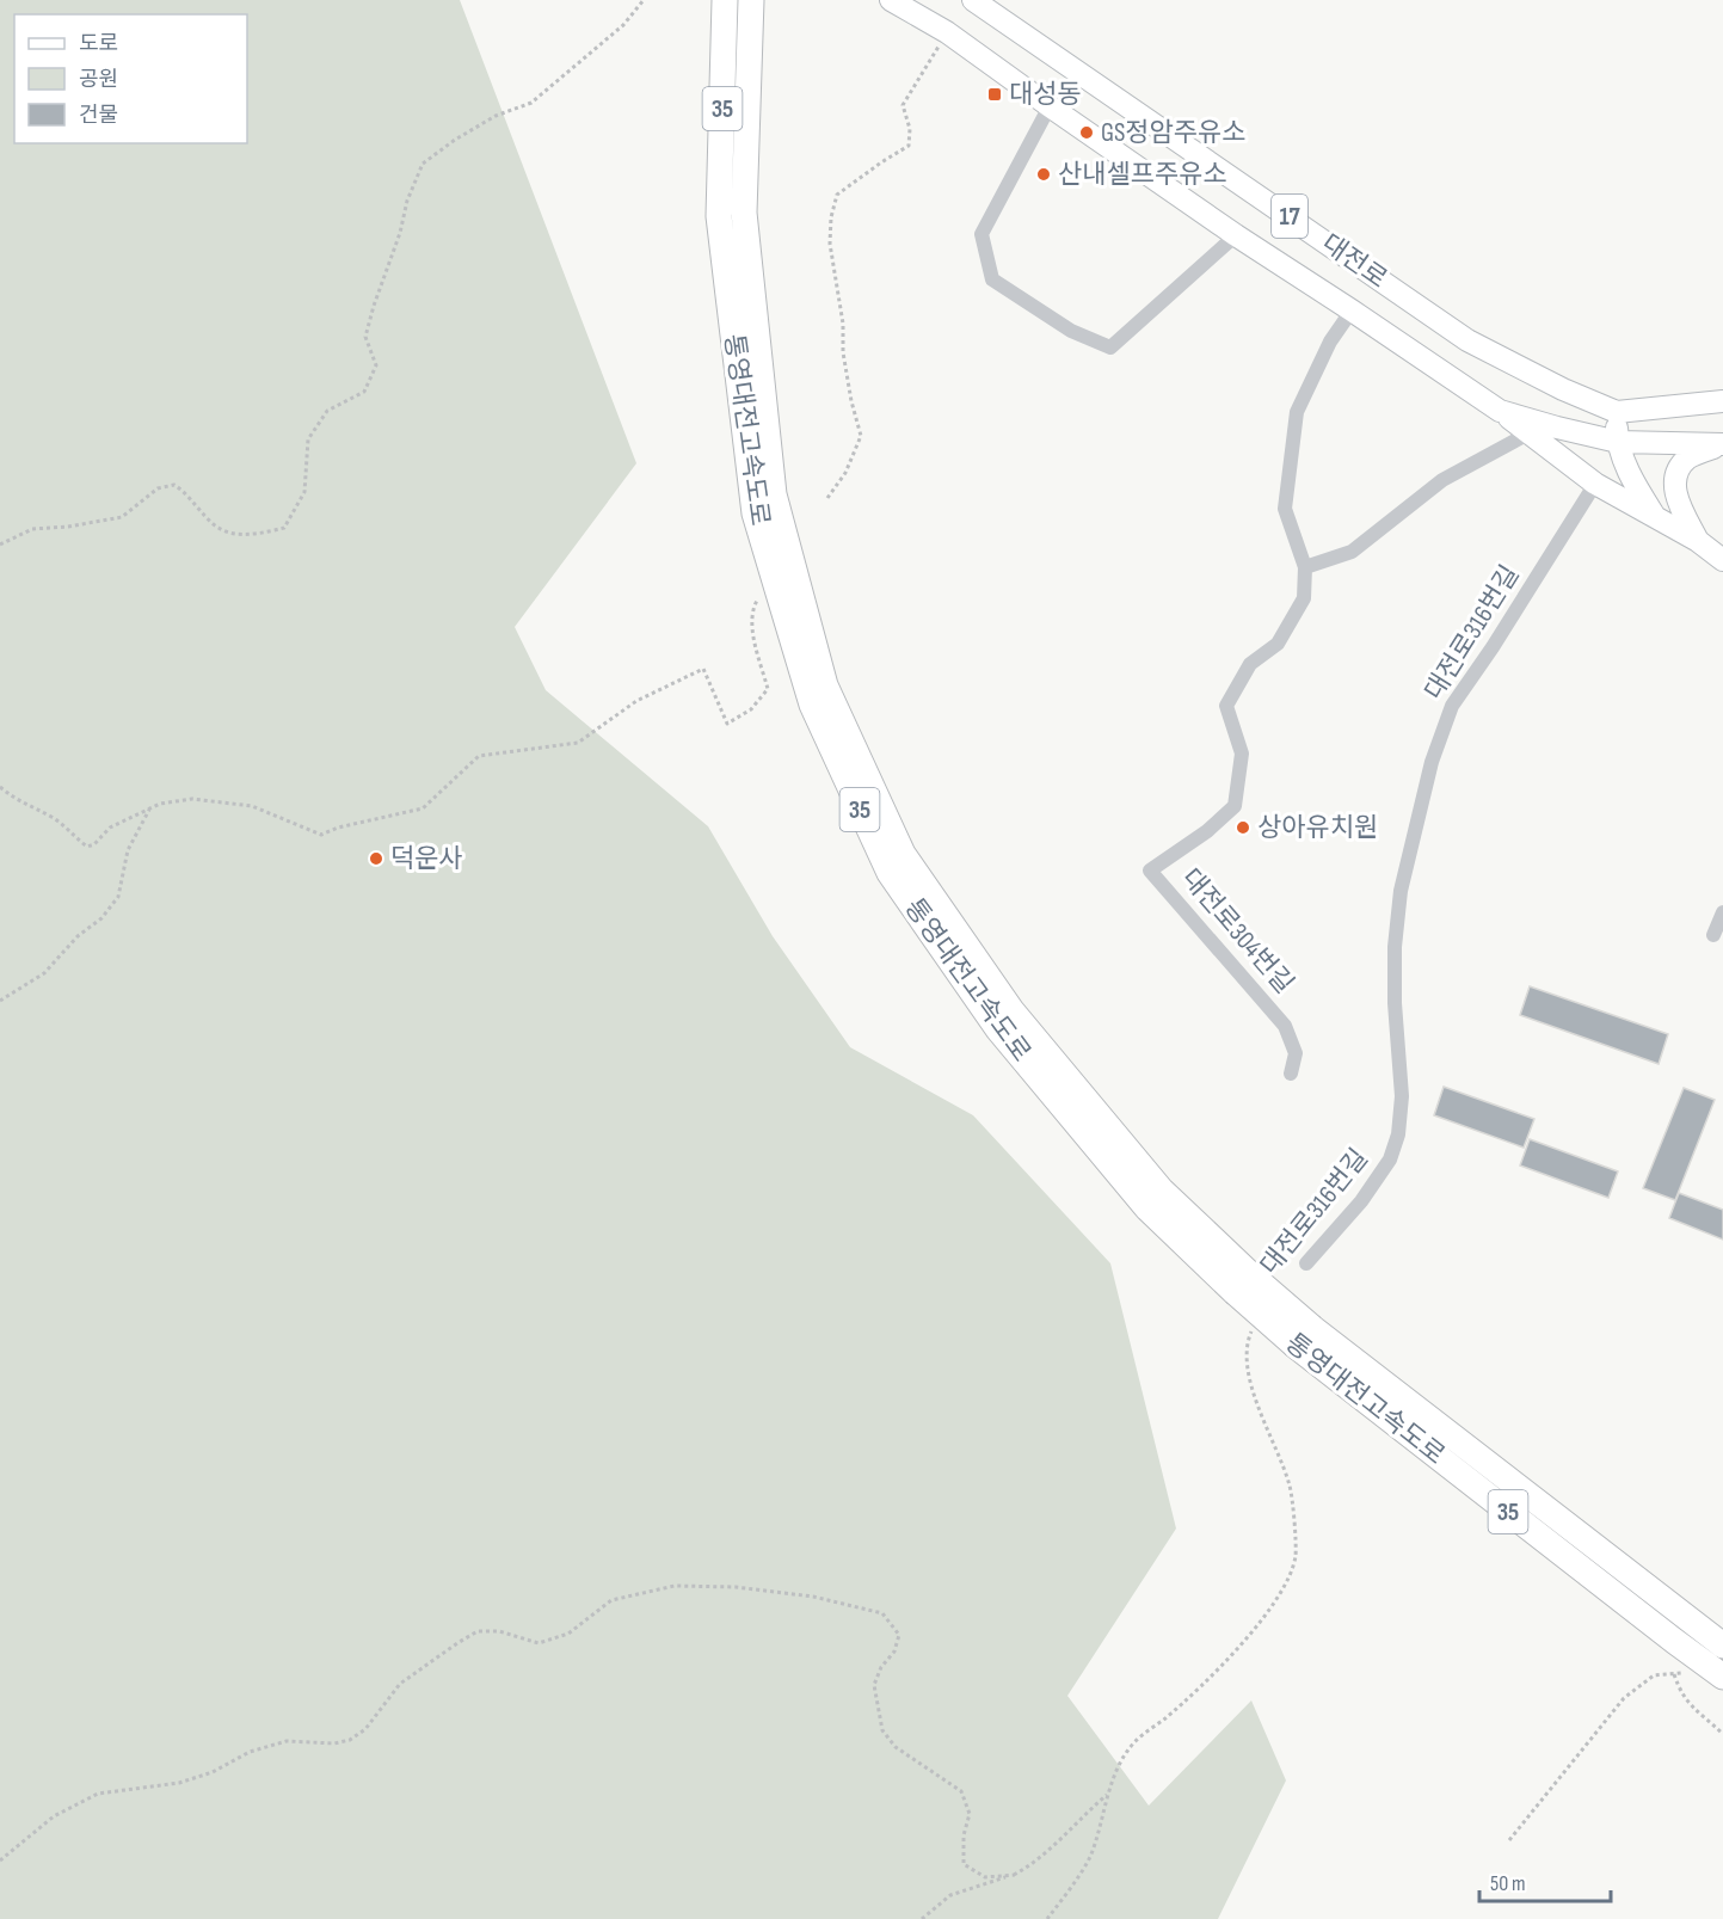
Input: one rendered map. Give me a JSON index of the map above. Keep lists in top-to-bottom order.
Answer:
{
  "streets": {
    "highway": ["35", "통영대전고속도로"],
    "main road": ["17", "대전로"],
    "street": ["대전로316번길", "대전로304번길"]
  },
  "crossings": [
    ["17", "대전로"],
    ["대전로", "대전로304번길"]
  ],
  "places": {
    "transit": ["대성동"],
    "other": [
      "GS정암주유소",
      "산내셀프주유소",
      "상아유치원",
      "덕운사"
    ]
  },
  "legend": ["도로", "공원", "건물"],
  "scale_bar": "50 m"
}
